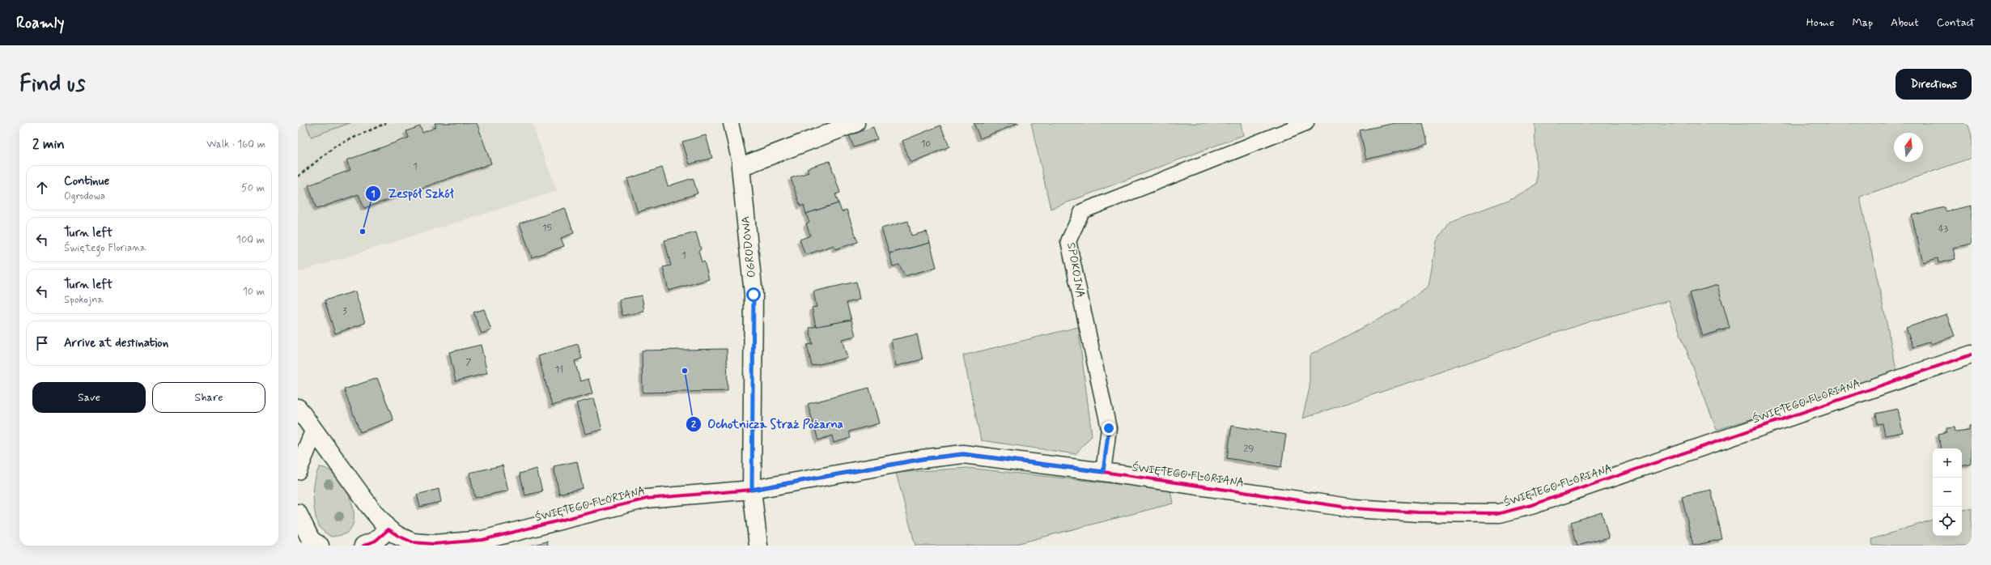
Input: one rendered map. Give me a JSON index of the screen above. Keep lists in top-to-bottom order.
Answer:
{
  "streets": {
    "street": ["OGRODOWA", "ŚWIĘTEGO FLORIANA"],
    "lane": ["SPOKOJNA"]
  },
  "crossings": [
    ["OGRODOWA", "ŚWIĘTEGO FLORIANA"],
    ["SPOKOJNA", "ŚWIĘTEGO FLORIANA"]
  ],
  "places": ["Zespół Szkół", "Ochotnicza Straż Pożarna"],
  "house_numbers": [
    "10",
    "1",
    "15",
    "43",
    "1",
    "3",
    "7",
    "11",
    "29"
  ],
  "north": "top",
  "page": {
    "header": "Roamly",
    "nav": [
      "Home",
      "Map",
      "About",
      "Contact"
    ],
    "buttons": [
      "Directions",
      ["Save", "Share"]
    ],
    "title": "Find us",
    "heading": ["2 min", "Walk · 160 m"],
    "list": [
      ["Continue", "Ogrodowa", "50 m"],
      ["Turn left", "Świętego Floriana", "100 m"],
      ["Turn left", "Spokojna", "10 m"],
      "Arrive at destination"
    ],
    "map_buttons": ["+", "−"]
  }
}
